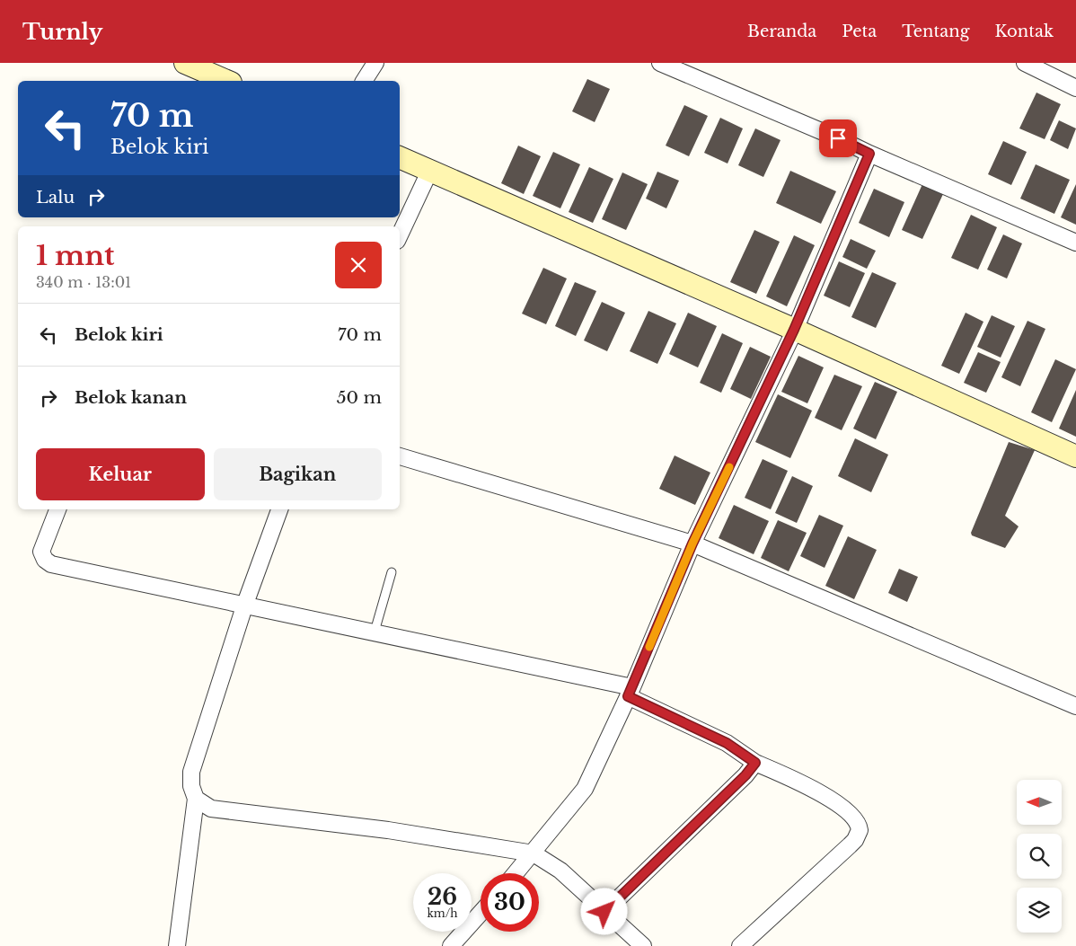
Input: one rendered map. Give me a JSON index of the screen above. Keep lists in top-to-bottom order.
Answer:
{
  "north": "left",
  "page": {
    "header": "Turnly",
    "nav": [
      "Beranda",
      "Peta",
      "Tentang",
      "Kontak"
    ],
    "turn": ["70 m", "Belok kiri"],
    "then": "Lalu",
    "heading": ["1 mnt", "340 m · 13:01"],
    "list": [
      {
        "name": "Belok kiri",
        "value": "70 m"
      },
      {
        "name": "Belok kanan",
        "value": "50 m"
      }
    ],
    "buttons": ["Keluar", "Bagikan"],
    "speed": "26 km/h",
    "limit": "30"
  }
}
